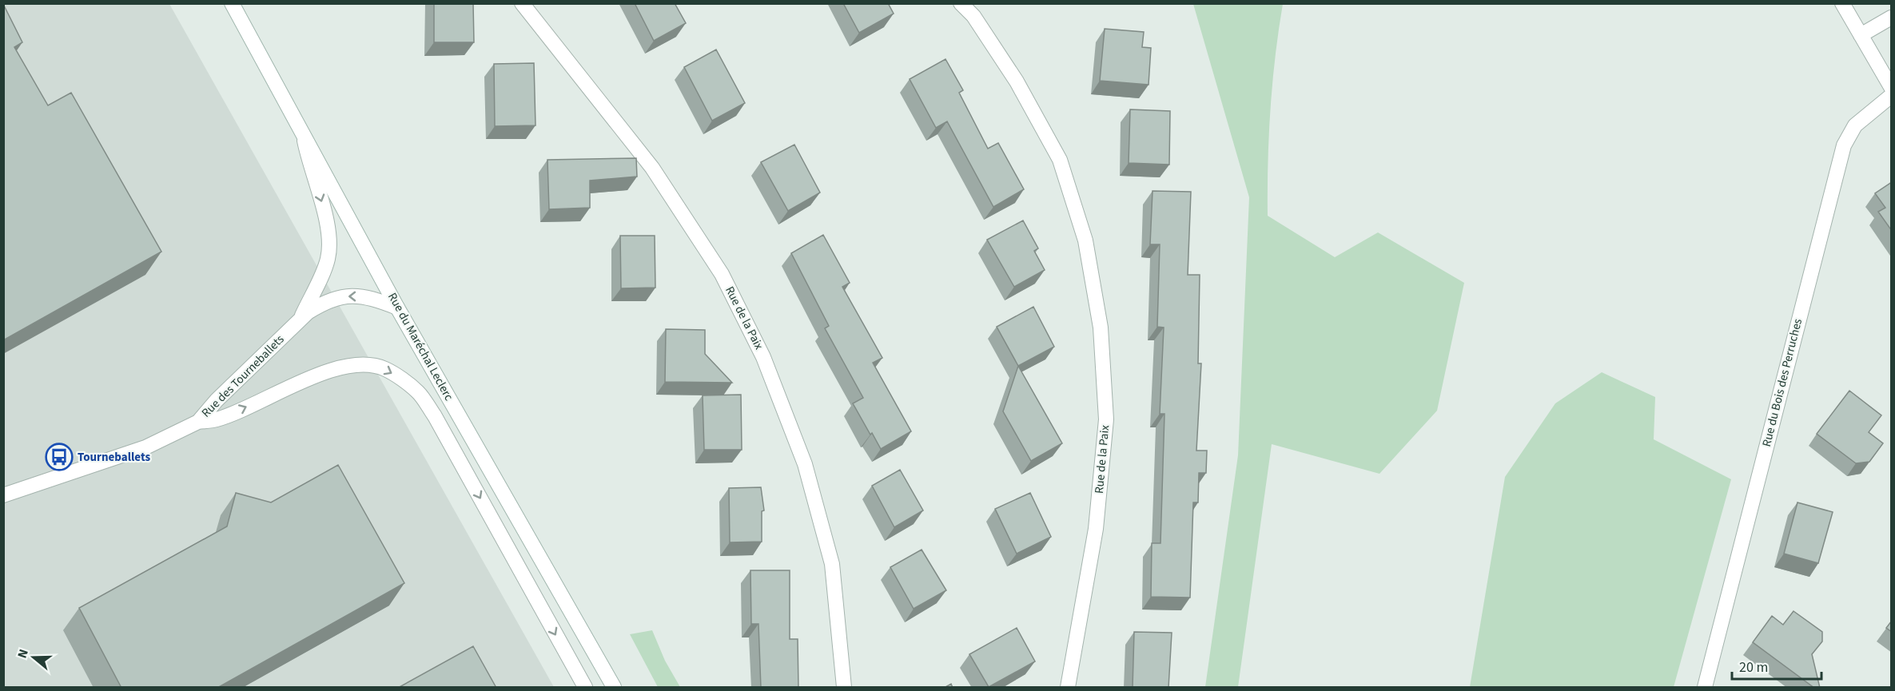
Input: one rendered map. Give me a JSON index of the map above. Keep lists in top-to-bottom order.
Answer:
{
  "streets": {
    "street": [
      "Rue de la Paix",
      "Rue du Maréchal Leclerc",
      "Rue des Tourneballets",
      "Rue du Bois des Perruches"
    ]
  },
  "crossings": [
    ["Rue du Maréchal Leclerc", "Rue des Tourneballets"]
  ],
  "places": {
    "bus stop": ["Tourneballets"]
  },
  "scale_bar": "20 m",
  "north": "left"
}
